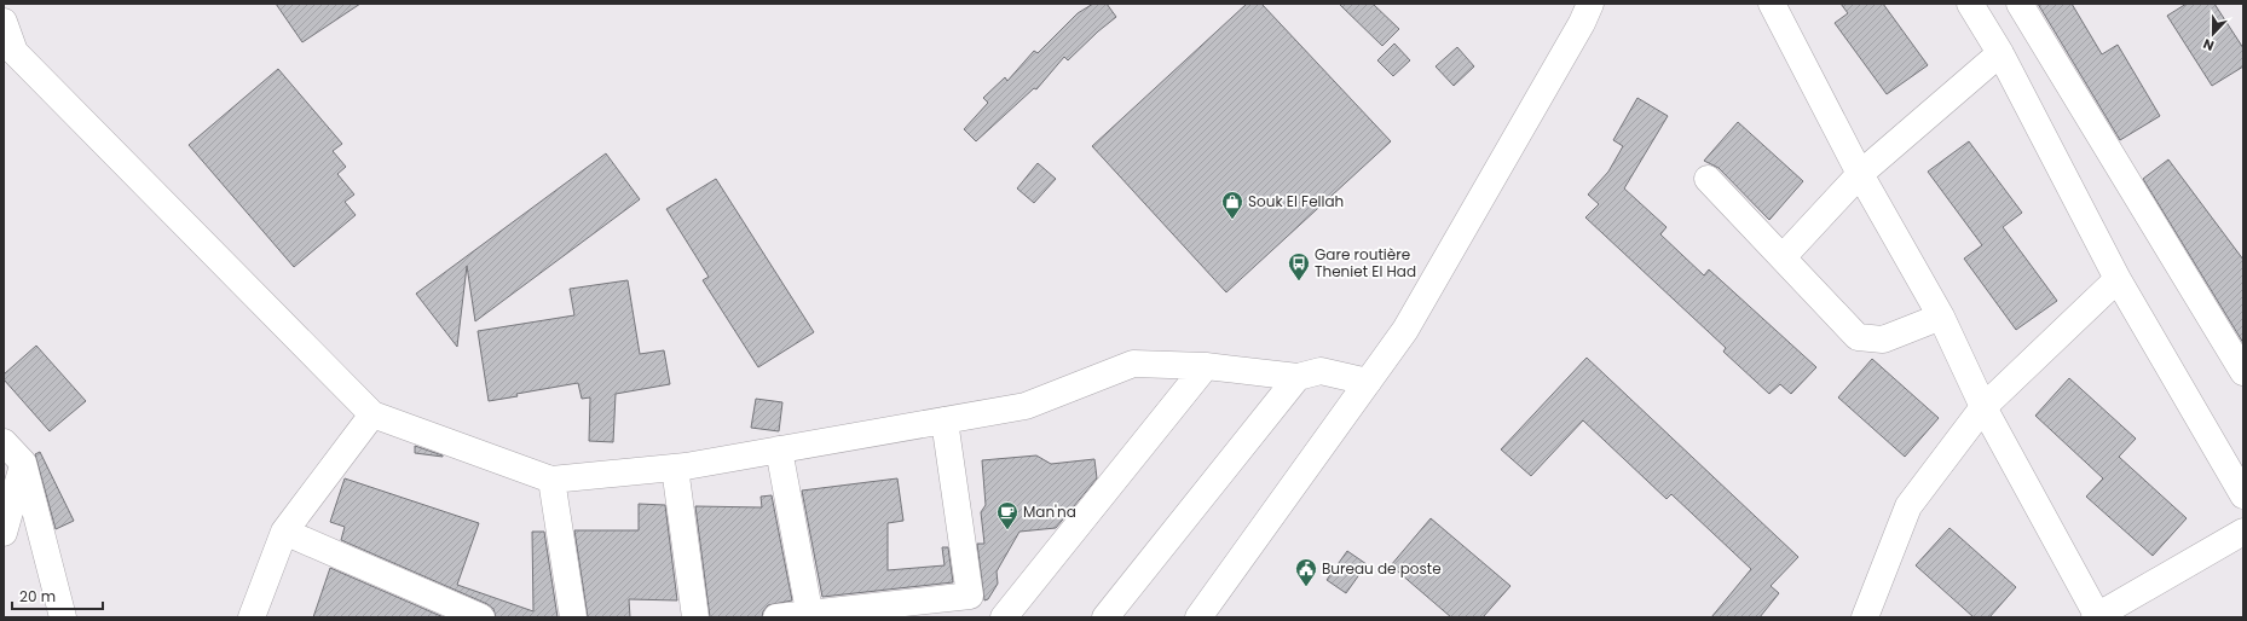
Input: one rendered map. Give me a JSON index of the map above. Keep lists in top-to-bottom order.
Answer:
{
  "places": {
    "shop": ["Souk El Fellah"],
    "bus stop": ["Gare routière Theniet El Had"],
    "cafe": ["Man'na"],
    "public building": ["Bureau de poste"]
  },
  "scale_bar": "20 m",
  "north": "bottom"
}
